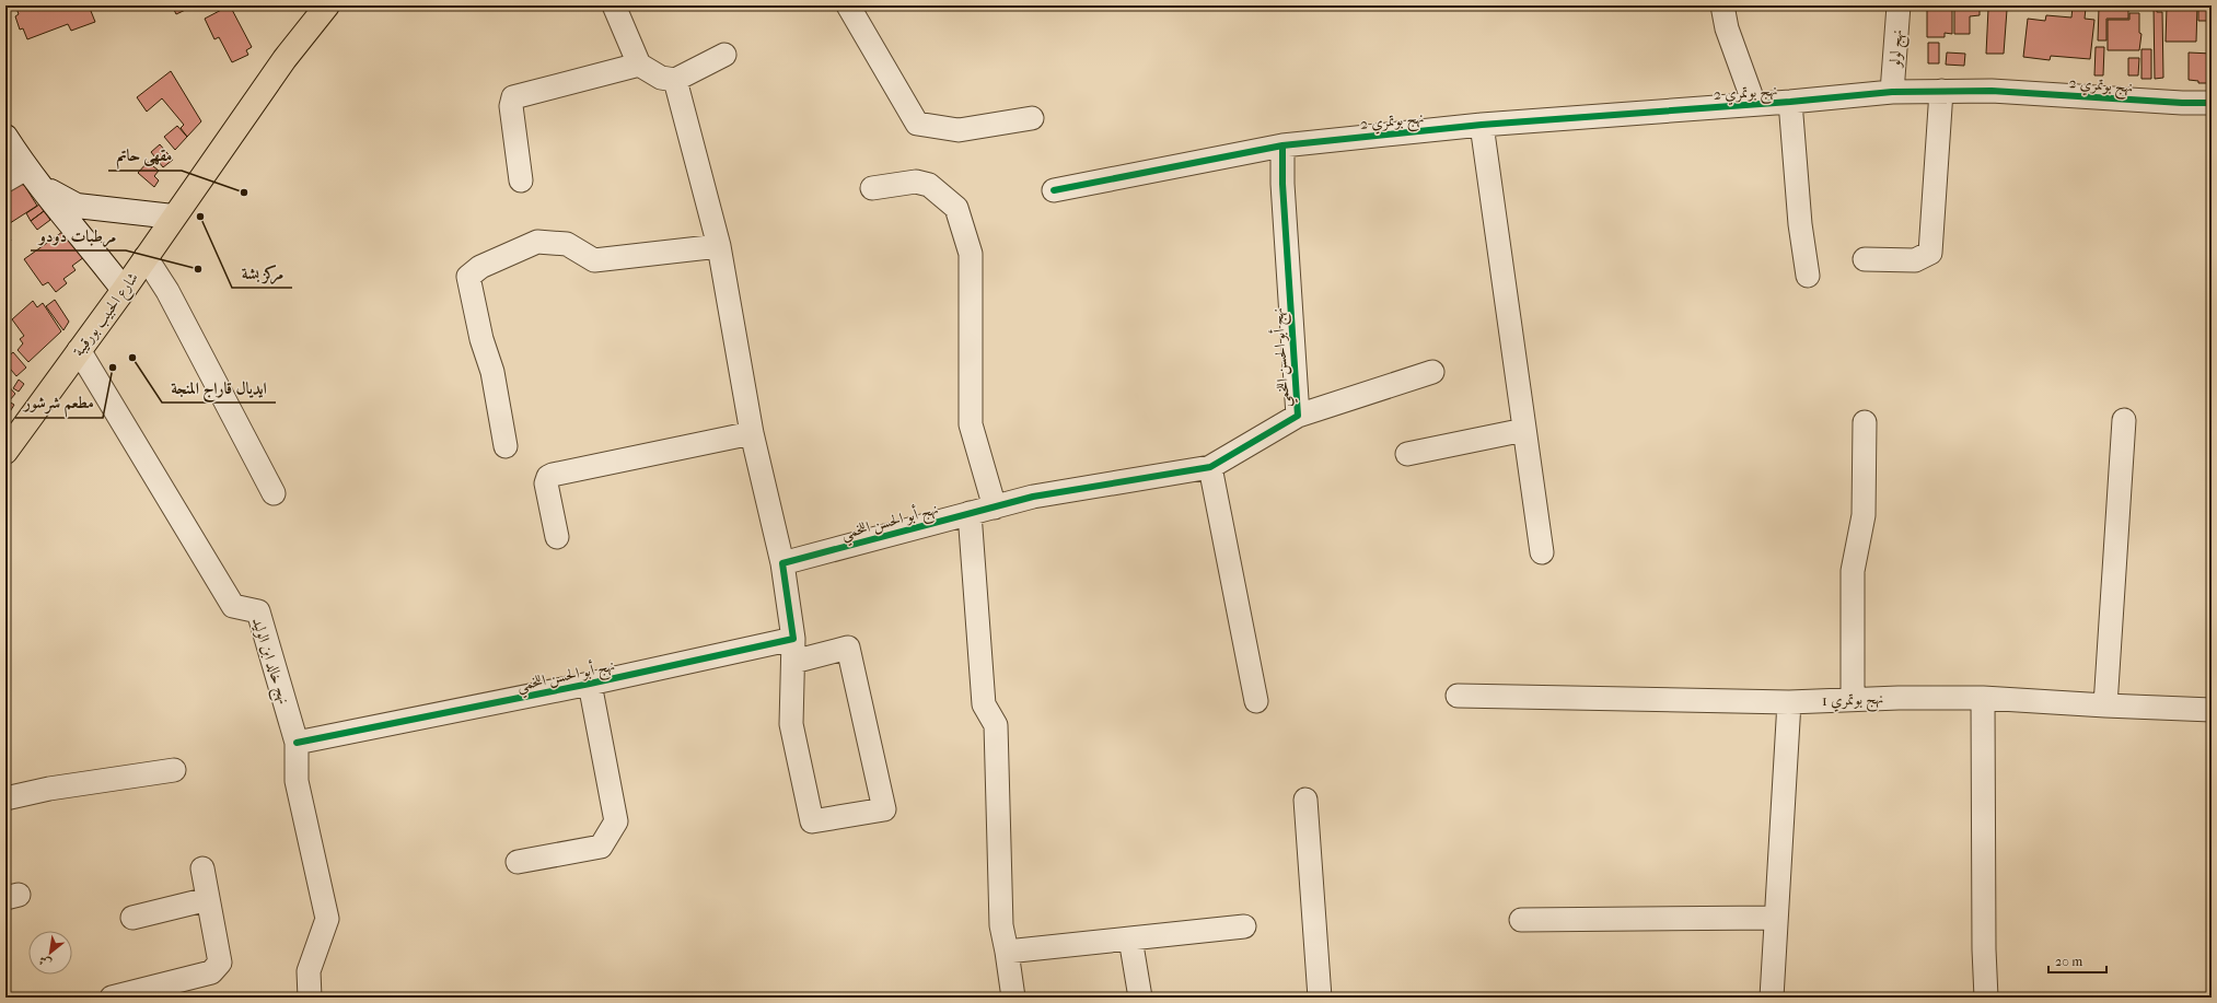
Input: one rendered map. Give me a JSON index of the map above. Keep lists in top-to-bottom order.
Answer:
{
  "streets": {
    "main road": ["شارع الحبيب بورقيبة"],
    "street": [
      "نهج لولو",
      "نهج بوتمري 2",
      "نهج أبو الحسن اللخمي",
      "نهج خالد ابن الوليد",
      "نهج بوتمري 1"
    ]
  },
  "crossings": [
    ["نهج لولو", "نهج بوتمري 2"],
    ["نهج بوتمري 2", "نهج أبو الحسن اللخمي"],
    ["شارع الحبيب بورقيبة", "نهج خالد ابن الوليد"],
    ["نهج أبو الحسن اللخمي", "نهج خالد ابن الوليد"]
  ],
  "places": [
    "مقهى حاتم",
    "مركز بشة",
    "مرطبات دودو",
    "ايديال قاراج المنجة",
    "مطعم شرشور"
  ],
  "scale_bar": "20 m",
  "north": "bottom left"
}
